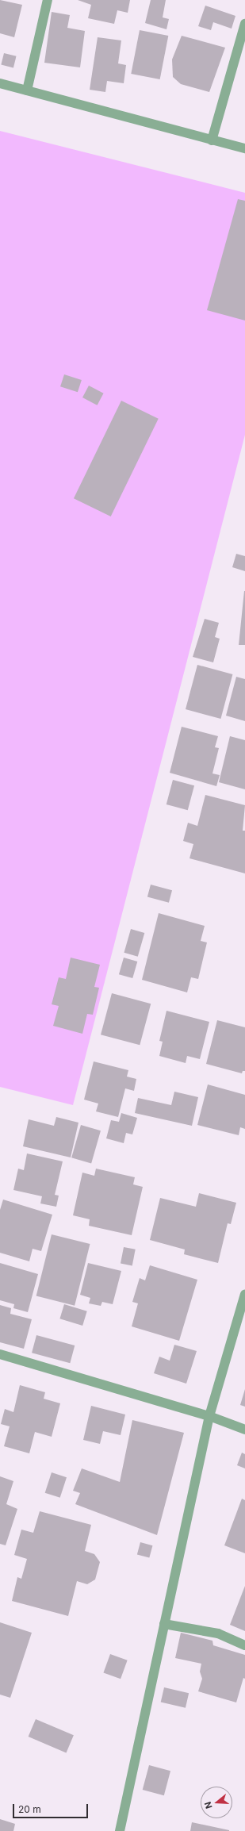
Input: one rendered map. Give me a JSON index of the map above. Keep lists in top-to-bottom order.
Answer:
{
  "scale_bar": "20 m",
  "north": "left"
}
